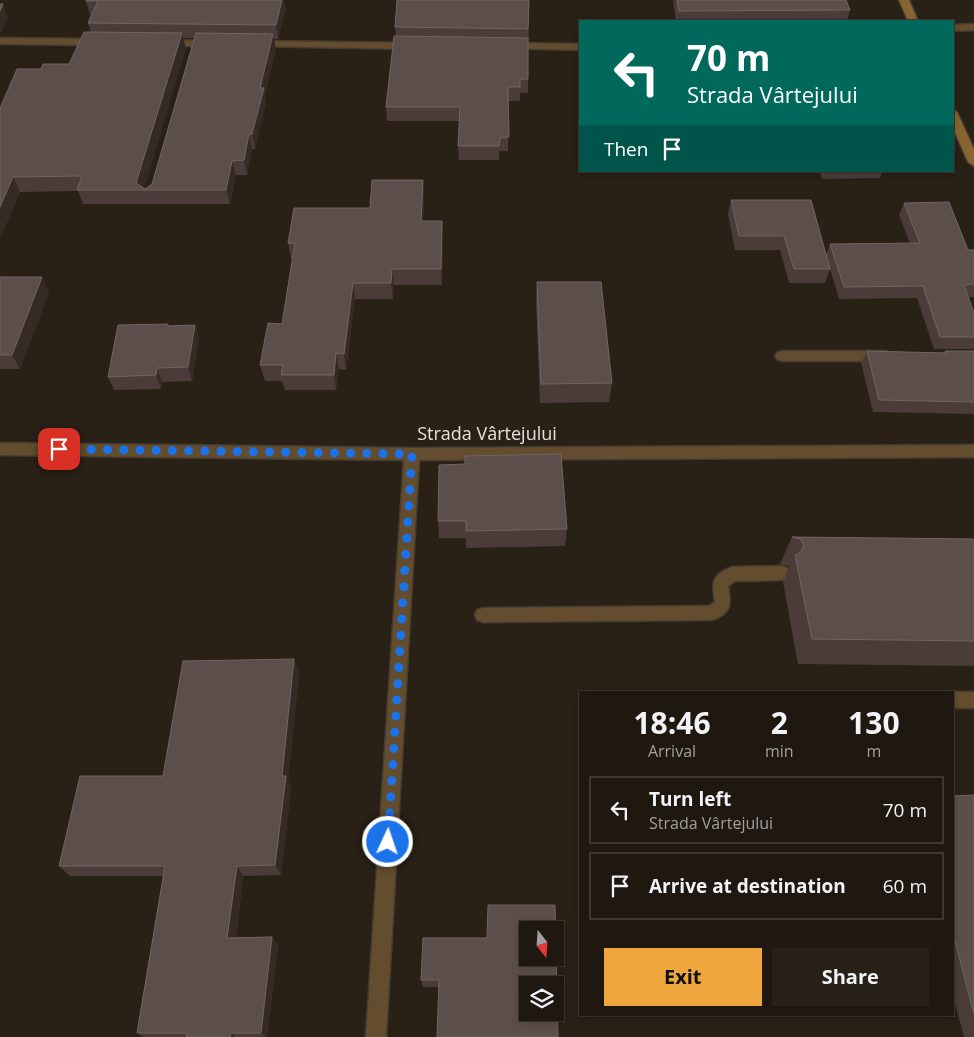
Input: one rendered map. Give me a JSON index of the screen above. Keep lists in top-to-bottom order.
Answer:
{
  "streets": {
    "street": ["Strada Vârtejului"]
  },
  "north": "bottom",
  "page": {
    "turn": ["70 m", "Strada Vârtejului"],
    "then": "Then",
    "eta": [
      "18:46",
      "Arrival",
      "2",
      "min",
      "130",
      "m"
    ],
    "list": [
      {
        "name": "Turn left",
        "note": "Strada Vârtejului",
        "value": "70 m"
      },
      {
        "name": "Arrive at destination",
        "value": "60 m"
      }
    ],
    "buttons": ["Exit", "Share"]
  }
}
